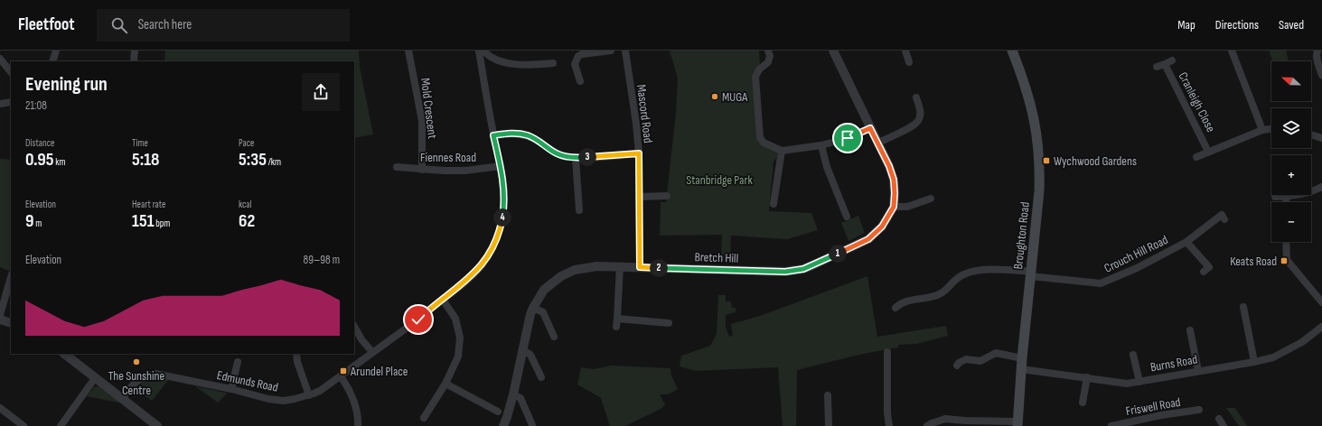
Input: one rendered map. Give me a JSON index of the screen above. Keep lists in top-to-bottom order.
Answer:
{
  "streets": {
    "main road": ["Broughton Road"],
    "street": [
      "Cranleigh Close",
      "Mold Crescent",
      "Mascord Road",
      "Fiennes Road",
      "Crouch Hill Road",
      "Bretch Hill",
      "Burns Road",
      "Edmunds Road",
      "Friswell Road"
    ]
  },
  "crossings": [
    ["Mold Crescent", "Fiennes Road"],
    ["Mascord Road", "Bretch Hill"],
    ["Fiennes Road", "Edmunds Road"],
    ["Broughton Road", "Crouch Hill Road"],
    ["Broughton Road", "Burns Road"]
  ],
  "parks": ["Stanbridge Park"],
  "places": {
    "other": ["MUGA", "The Sunshine Centre"],
    "transit": ["Wychwood Gardens", "Keats Road", "Arundel Place"]
  },
  "north": "left",
  "page": {
    "header": "Fleetfoot",
    "search": "Search here",
    "nav": ["Map", "Directions", "Saved"],
    "map_buttons": ["+", "−"],
    "heading": ["Evening run", "21:08"],
    "stats": [
      ["Distance", "0.95 km"],
      ["Time", "5:18"],
      ["Pace", "5:35 /km"],
      ["Elevation", "9 m"],
      ["Heart rate", "151 bpm"],
      ["kcal", "62"]
    ],
    "pins": [
      "3",
      "4",
      "1",
      "2"
    ],
    "chart": ["Elevation", "89–98 m"]
  }
}
